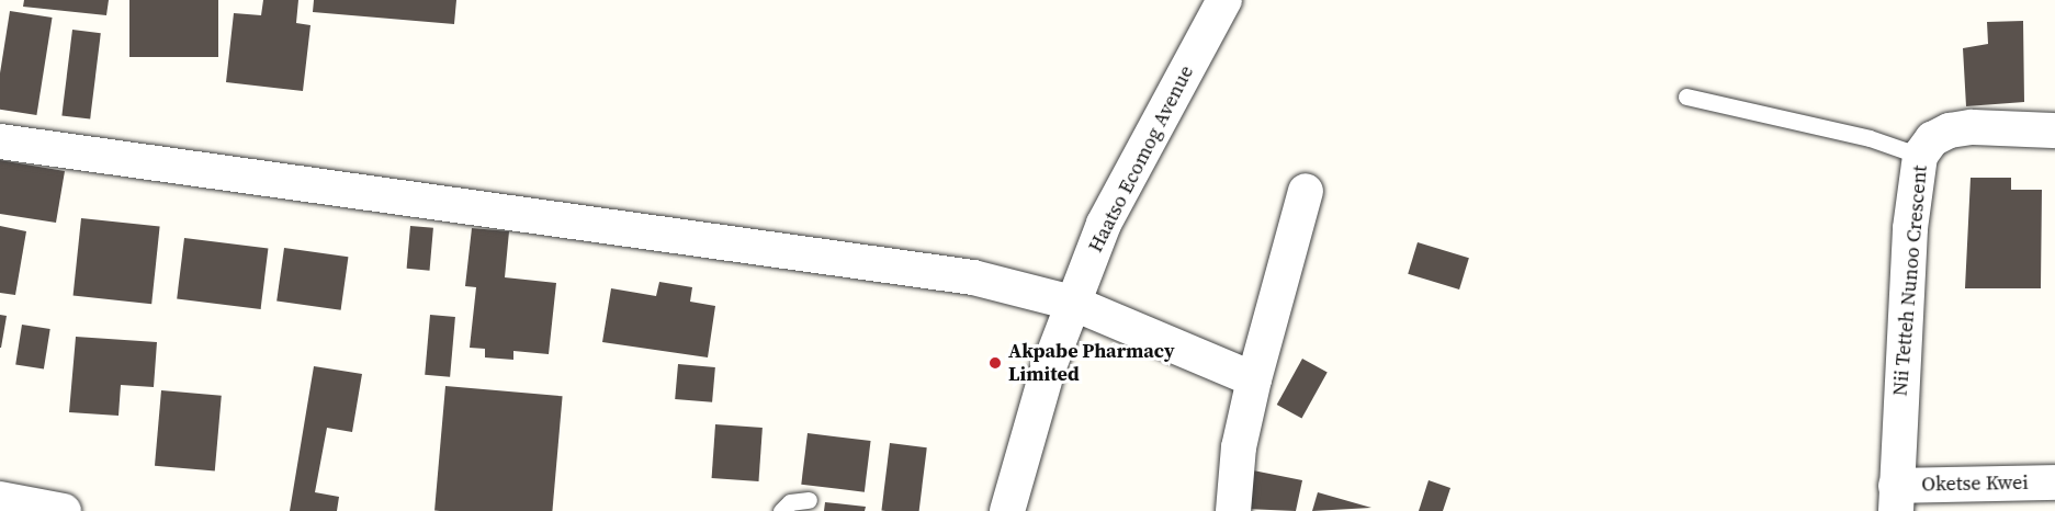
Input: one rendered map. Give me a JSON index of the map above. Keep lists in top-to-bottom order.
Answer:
{
  "streets": {
    "street": ["Haatso Ecomog Avenue", "Nii Tetteh Nunoo Crescent", "Oketse Kwei"]
  },
  "crossings": [
    ["Nii Tetteh Nunoo Crescent", "Oketse Kwei"]
  ],
  "places": ["Akpabe Pharmacy Limited"]
}
